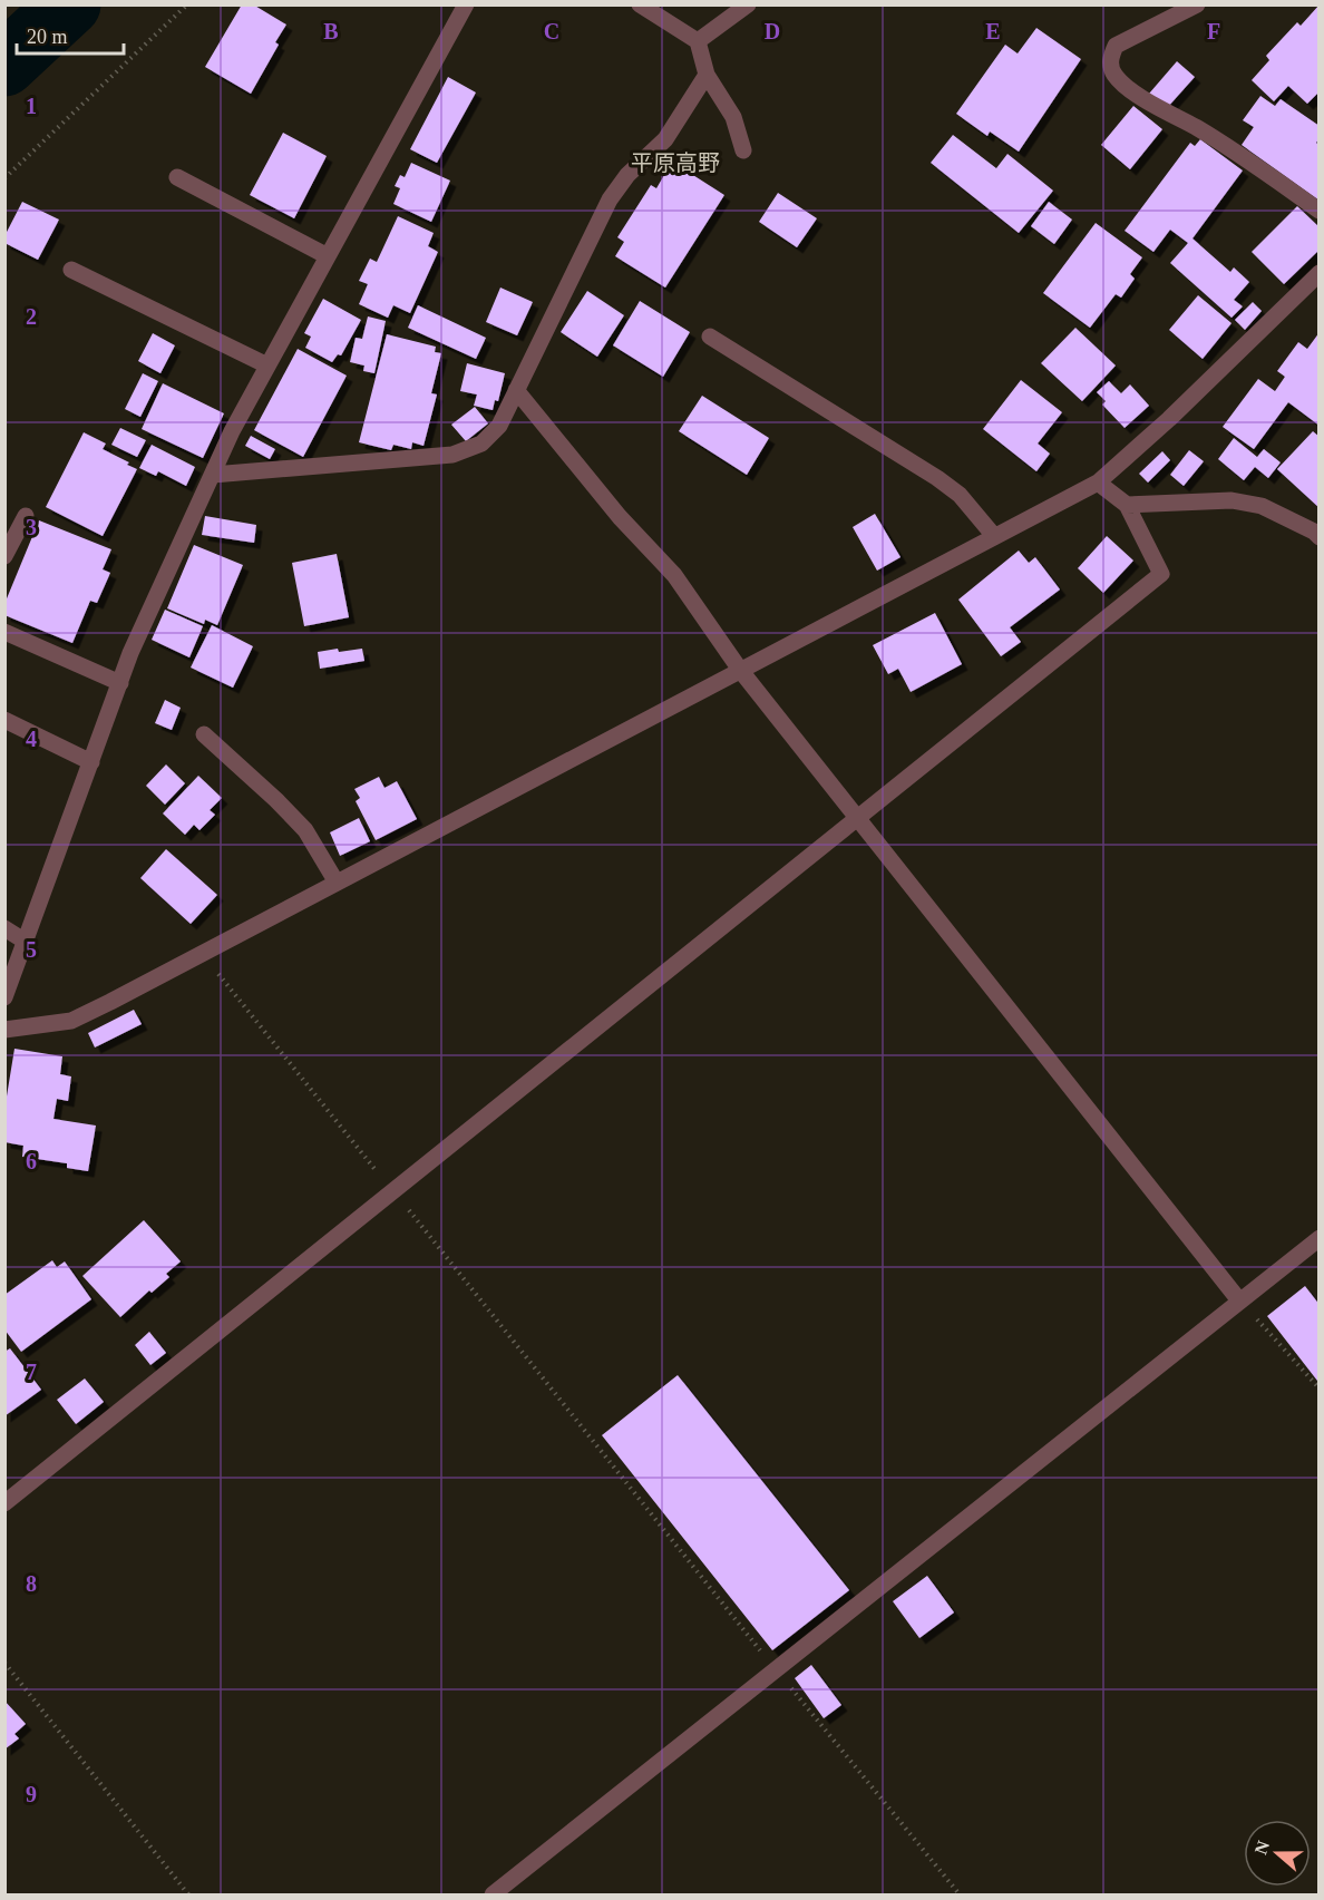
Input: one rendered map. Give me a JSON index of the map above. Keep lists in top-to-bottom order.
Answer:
{
  "districts": ["平原高野"],
  "scale_bar": "20 m",
  "north": "left",
  "grid": {
    "columns": [
      "B",
      "C",
      "D",
      "E",
      "F"
    ],
    "rows": [
      "1",
      "2",
      "3",
      "4",
      "5",
      "6",
      "7",
      "8",
      "9"
    ]
  }
}
